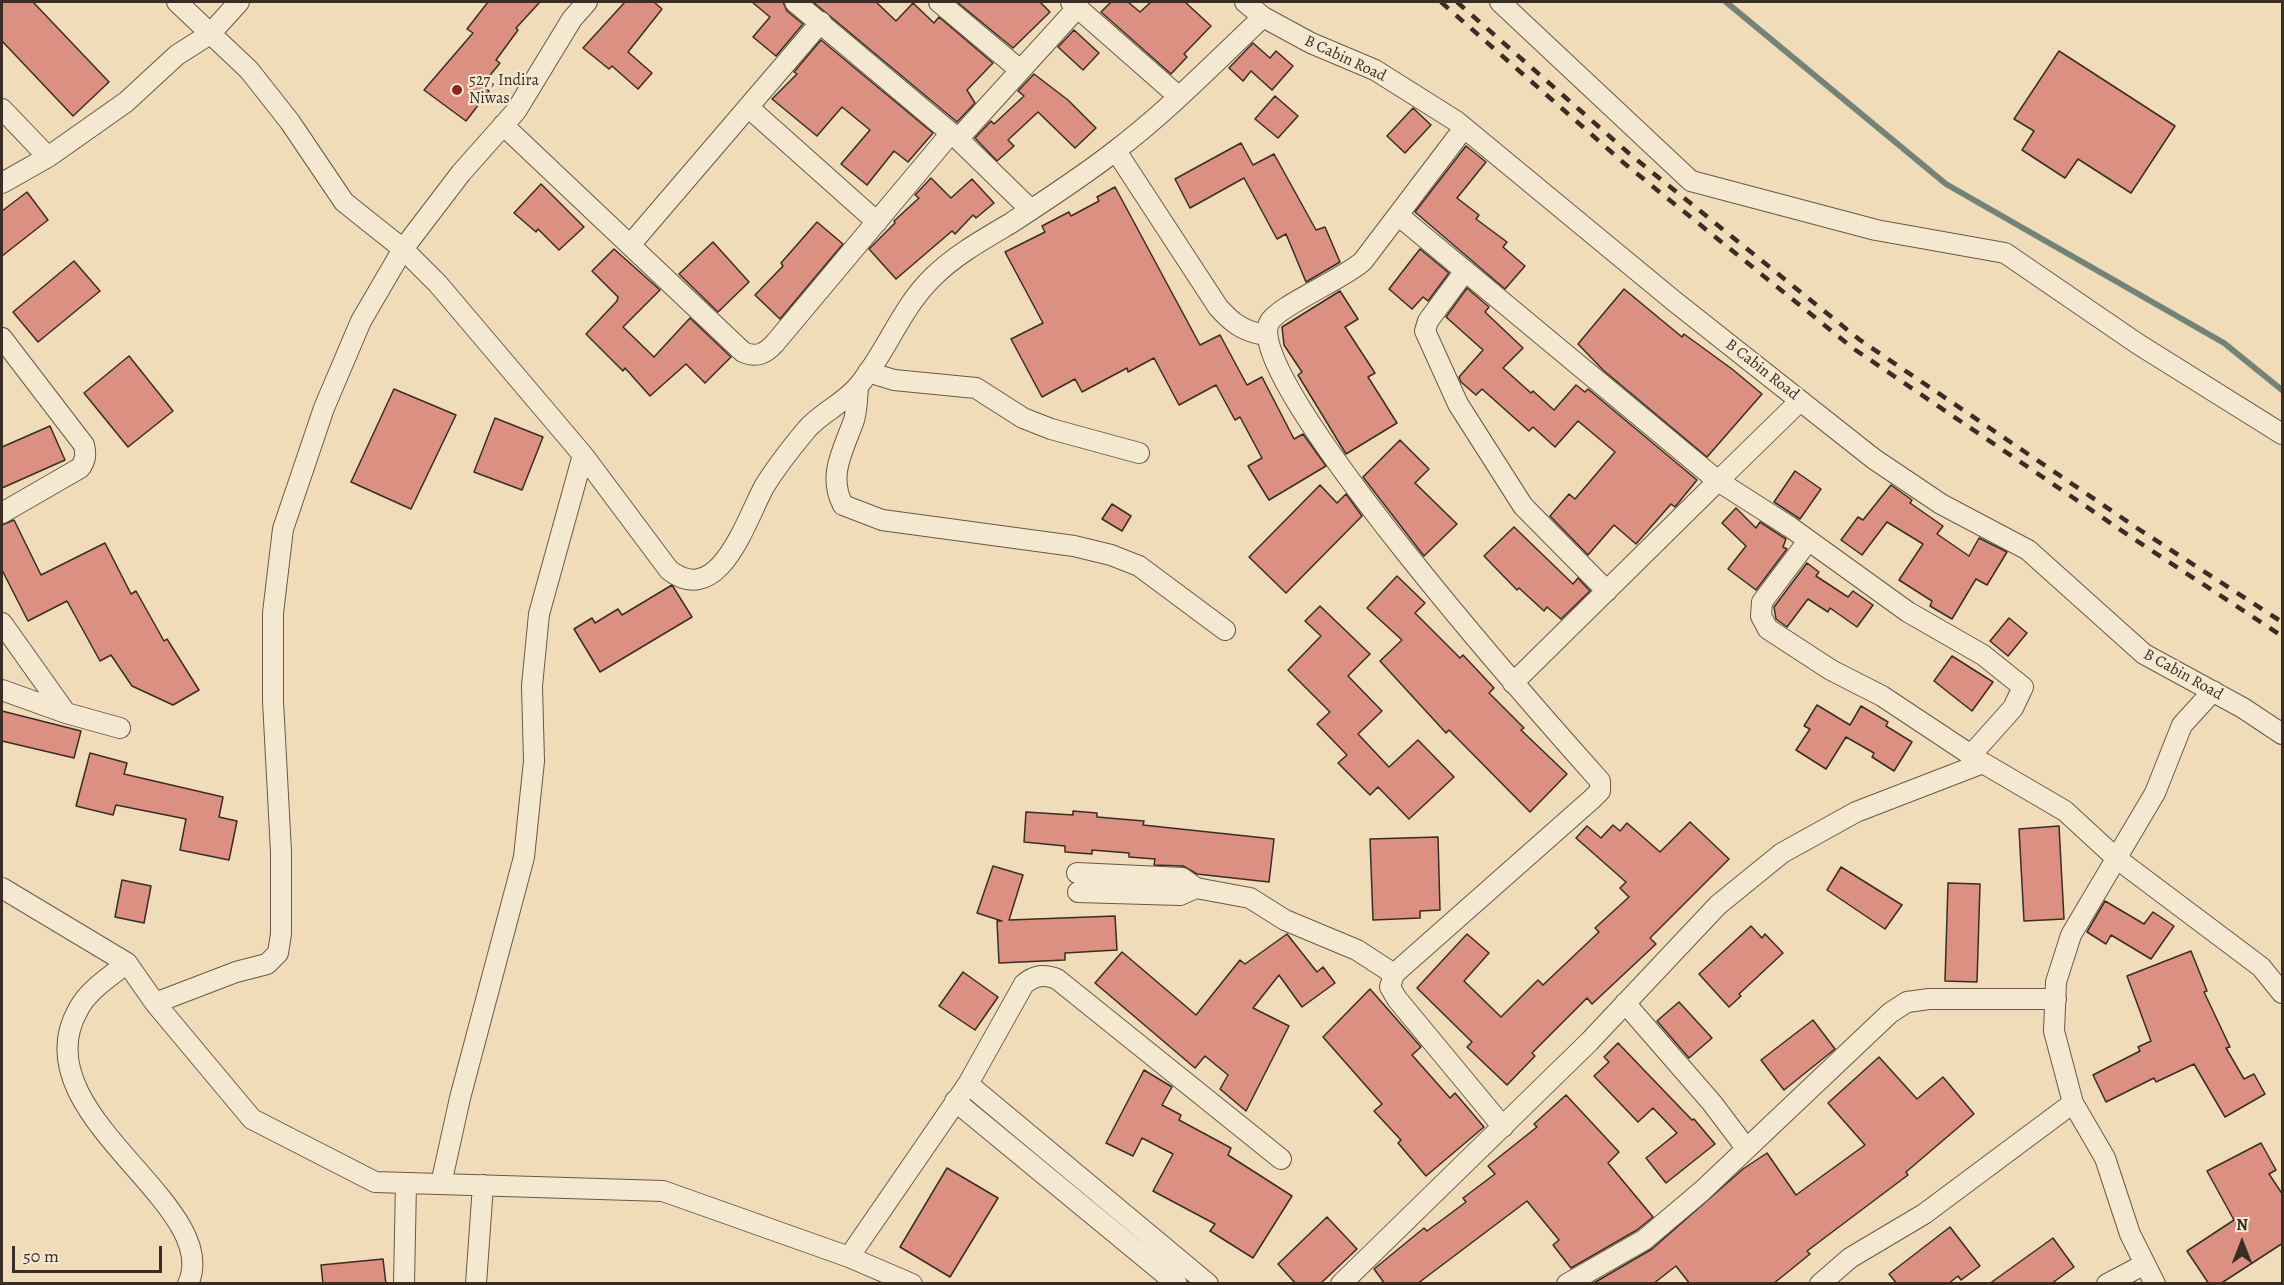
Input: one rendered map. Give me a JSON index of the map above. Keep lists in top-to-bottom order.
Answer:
{
  "streets": {
    "street": ["B Cabin Road"]
  },
  "places": ["527, Indira Niwas"],
  "scale_bar": "50 m",
  "north": "top"
}
